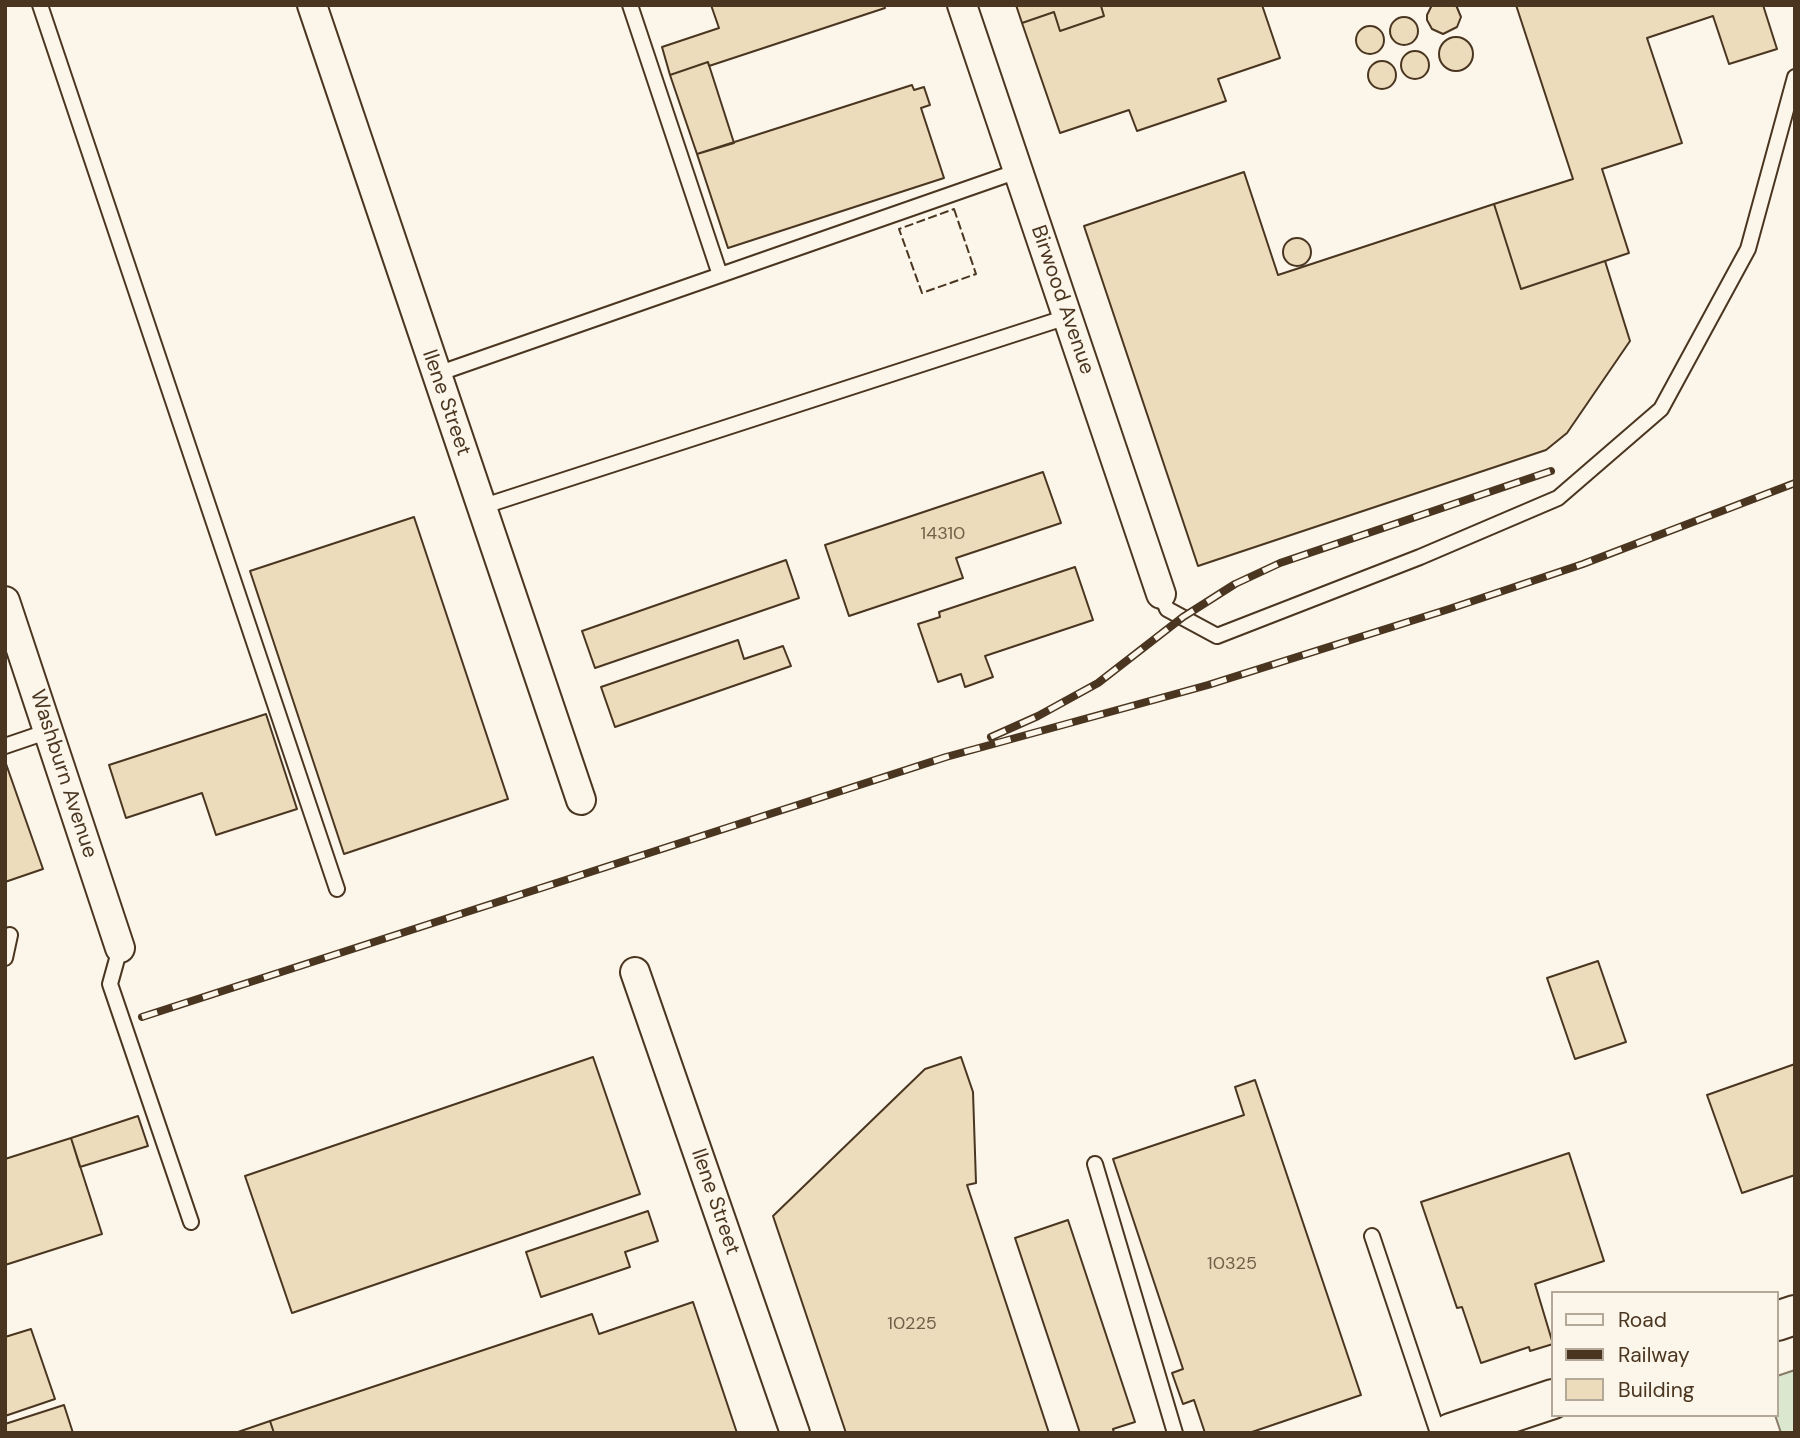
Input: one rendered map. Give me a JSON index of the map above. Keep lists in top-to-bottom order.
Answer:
{
  "streets": {
    "street": ["Birwood Avenue", "Ilene Street", "Washburn Avenue"]
  },
  "house_numbers": ["14310", "10325", "10225"],
  "legend": ["Road", "Railway", "Building"]
}
